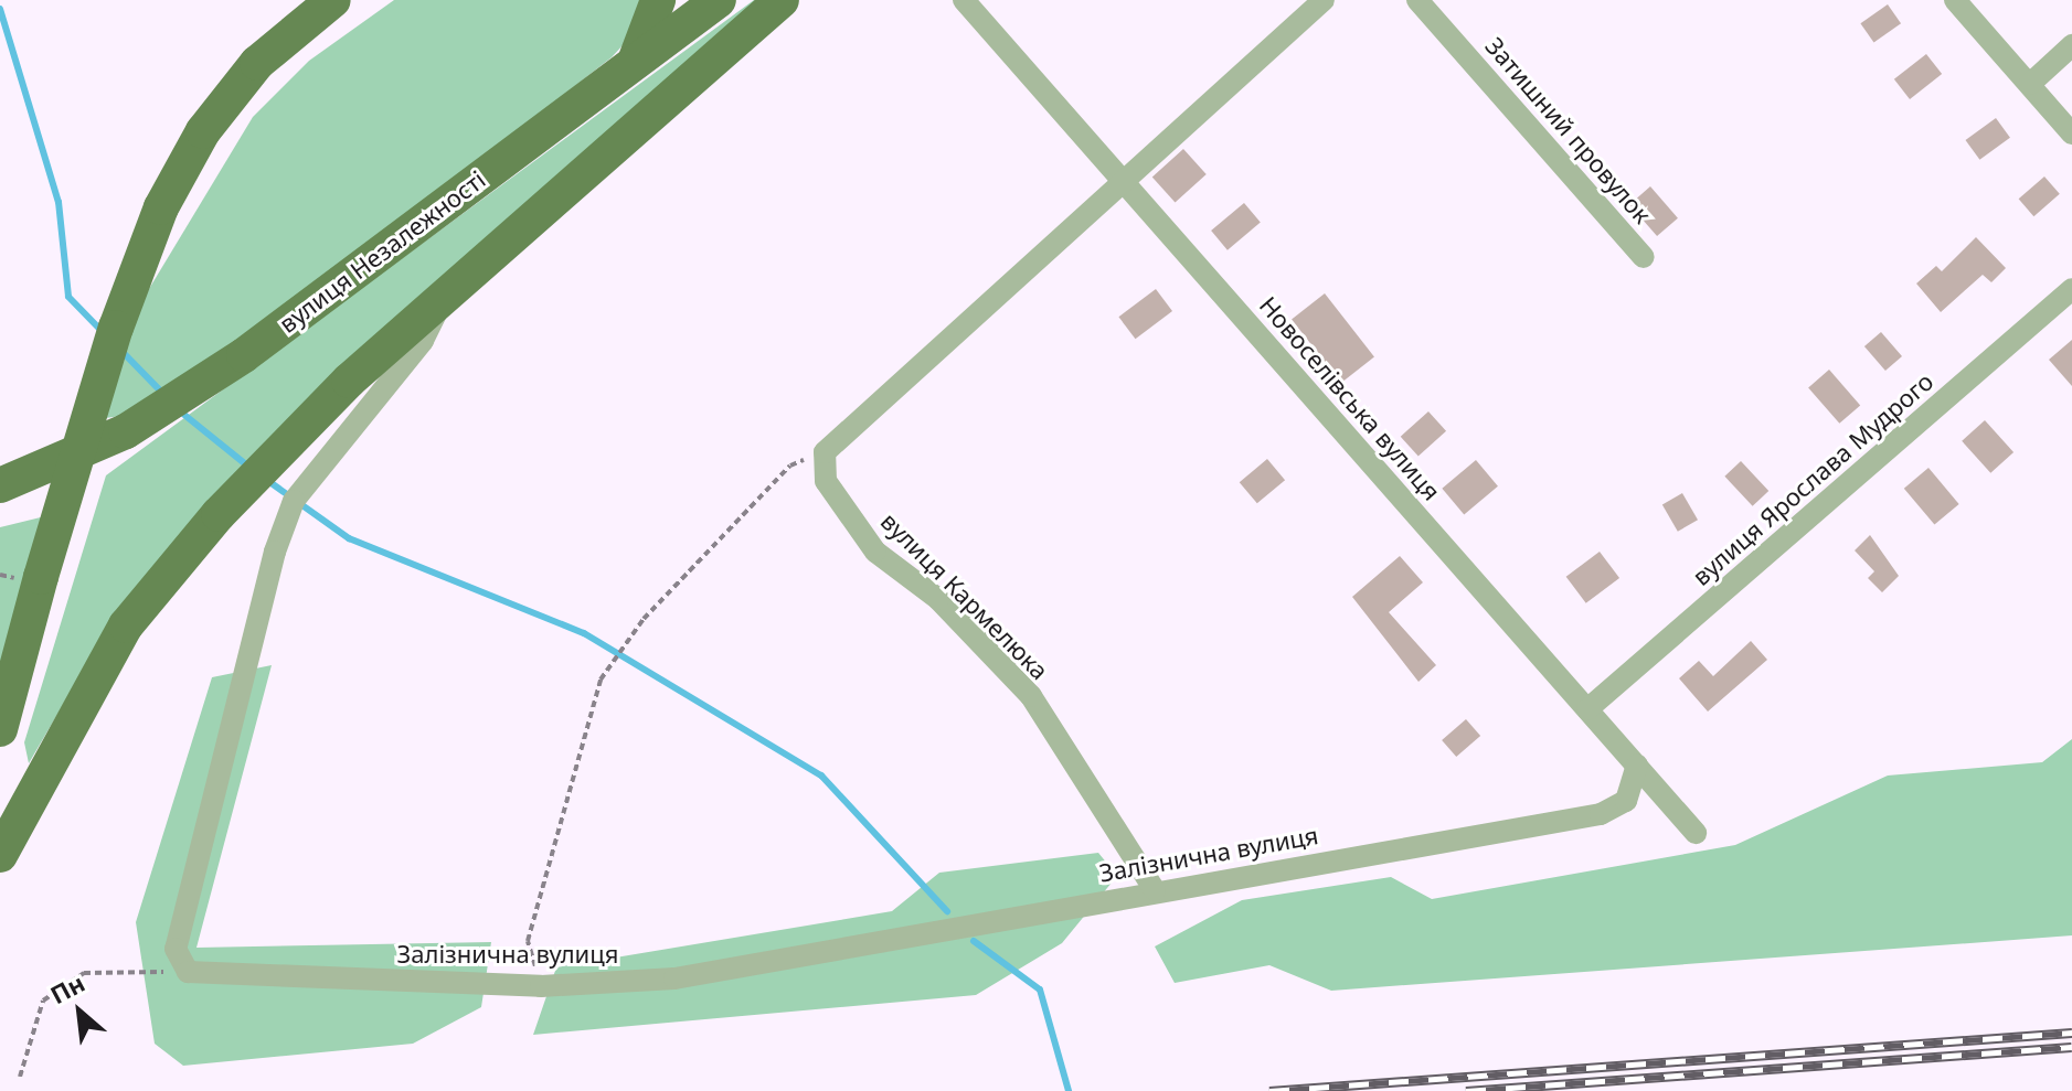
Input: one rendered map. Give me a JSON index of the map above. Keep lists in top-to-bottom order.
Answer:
{
  "streets": {
    "main road": ["вулиця Незалежності"],
    "street": [
      "Затишний провулок",
      "Новоселівська вулиця",
      "вулиця Ярослава Мудрого",
      "вулиця Кармелюка",
      "Залізнична вулиця"
    ]
  },
  "crossings": [
    ["Новоселівська вулиця", "вулиця Ярослава Мудрого"],
    ["Новоселівська вулиця", "Залізнична вулиця"],
    ["вулиця Кармелюка", "Залізнична вулиця"]
  ],
  "north": "top left"
}
